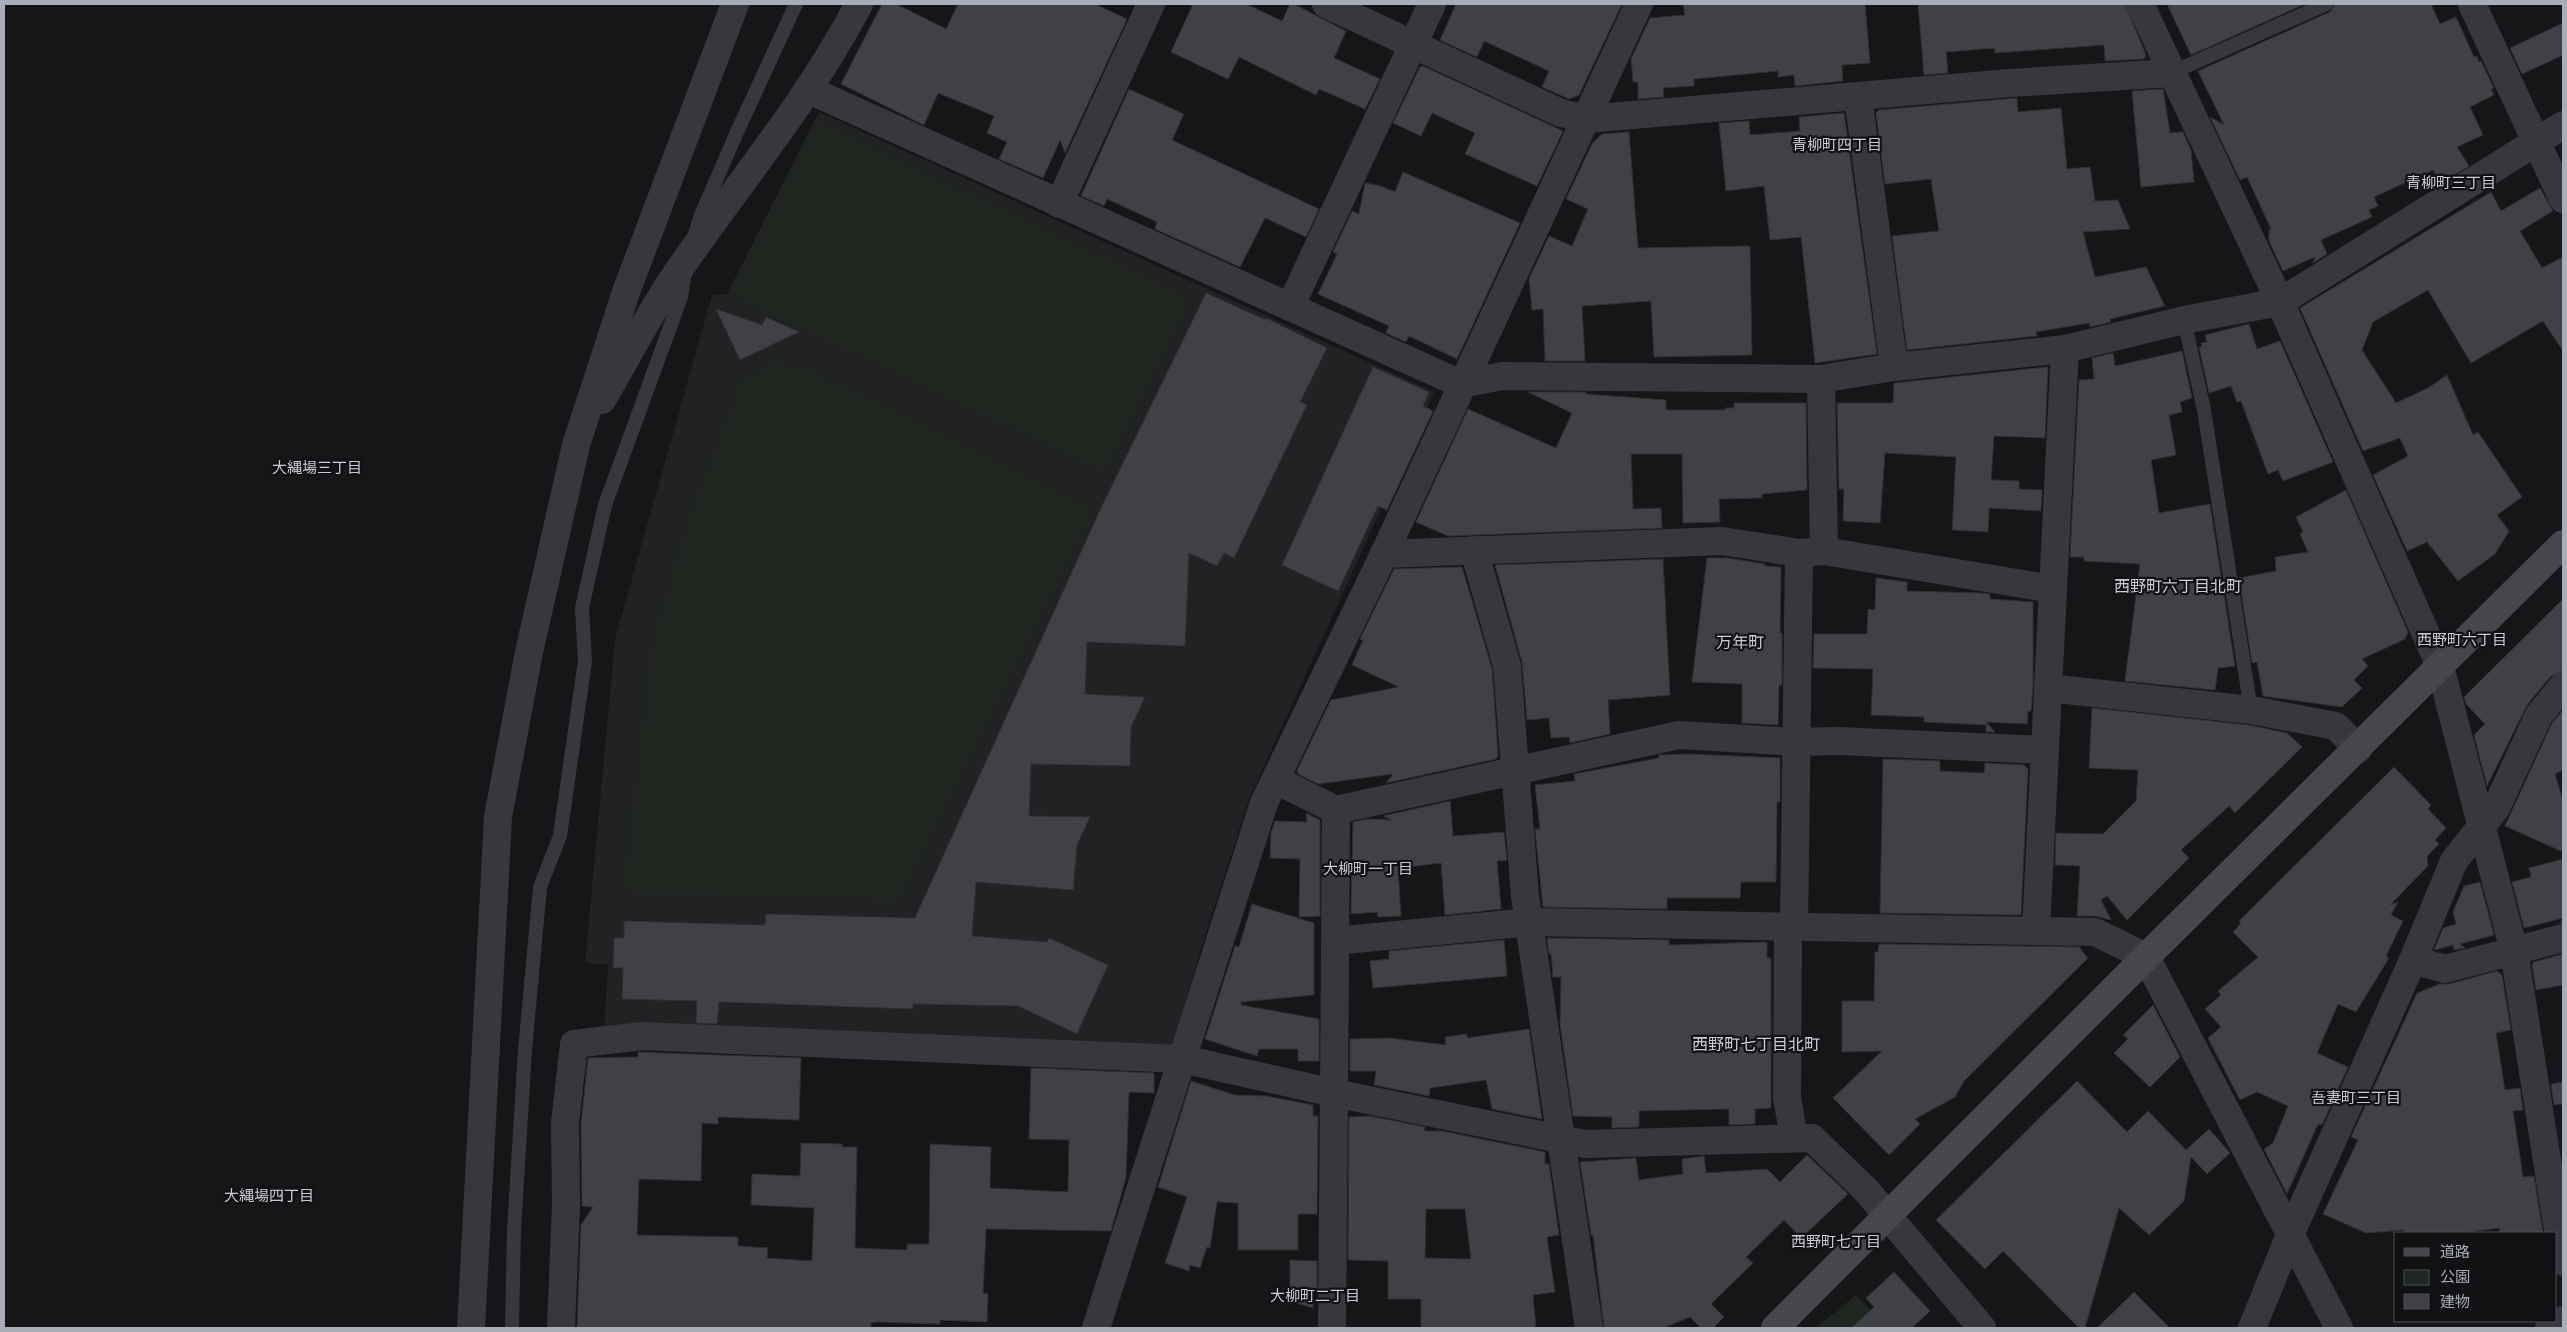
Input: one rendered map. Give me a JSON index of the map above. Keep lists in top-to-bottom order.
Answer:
{
  "districts": [
    "青柳町四丁目",
    "青柳町三丁目",
    "大縄場三丁目",
    "西野町六丁目北町",
    "西野町六丁目",
    "万年町",
    "大柳町一丁目",
    "西野町七丁目北町",
    "吾妻町三丁目",
    "大縄場四丁目",
    "西野町七丁目",
    "大柳町二丁目"
  ],
  "legend": ["道路", "公園", "建物"]
}
